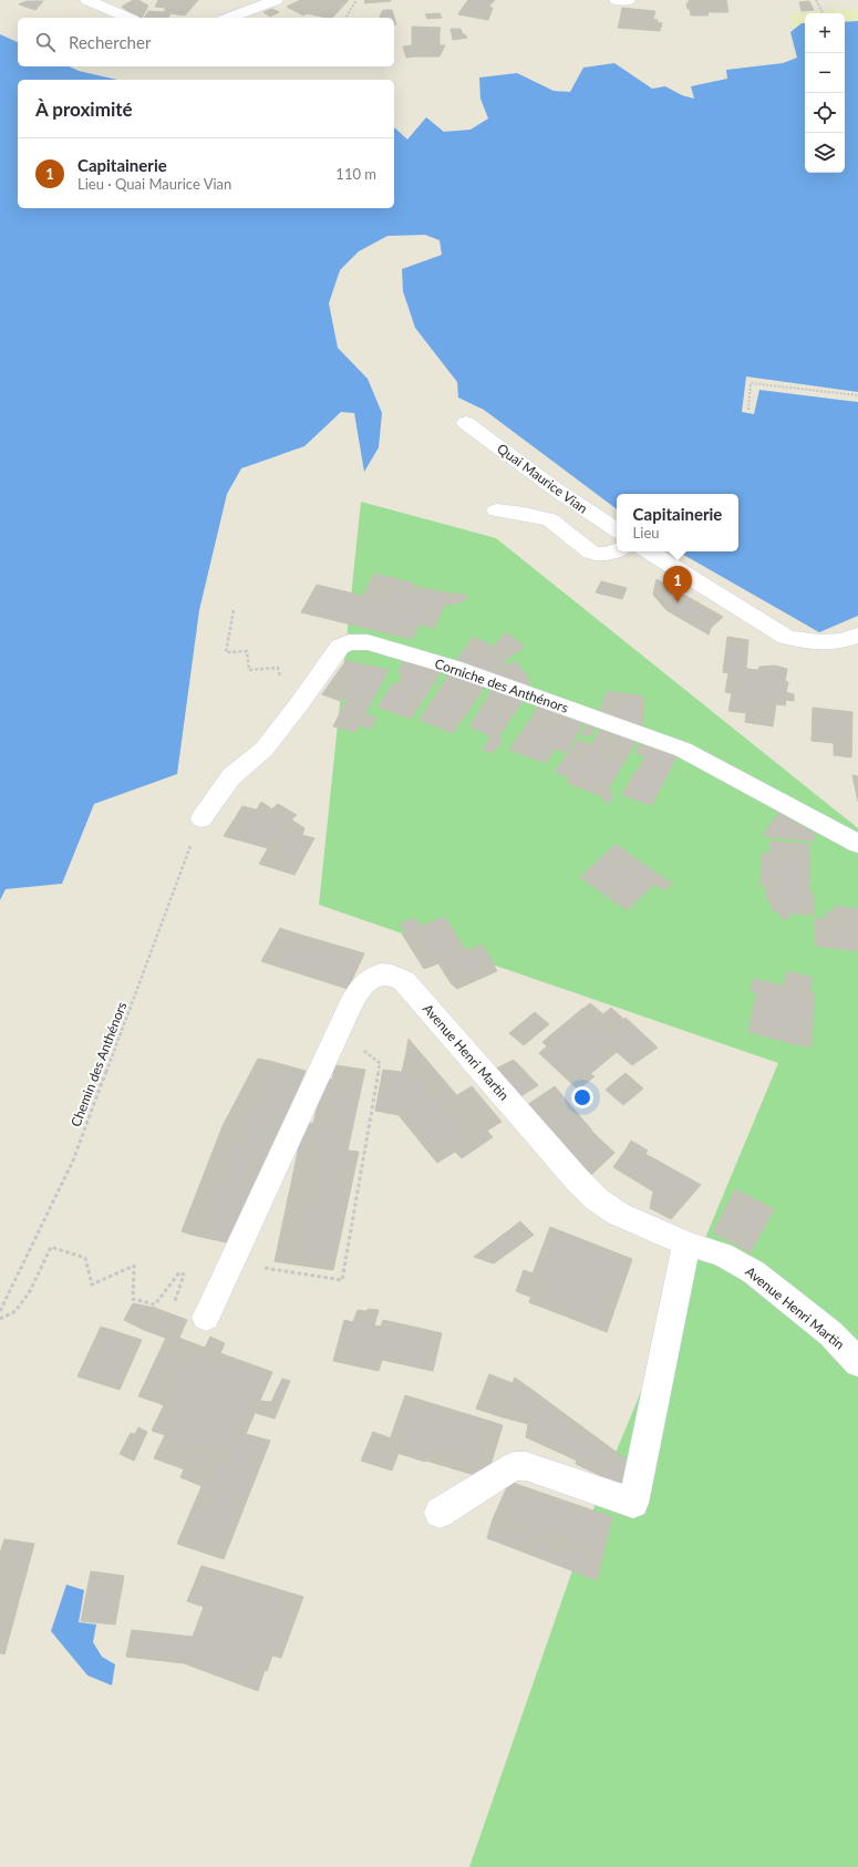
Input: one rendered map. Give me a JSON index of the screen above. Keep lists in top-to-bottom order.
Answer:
{
  "streets": {
    "street": ["Quai Maurice Vian", "Corniche des Anthénors", "Avenue Henri Martin"],
    "path": ["Chemin des Anthénors"]
  },
  "crossings": [
    ["Corniche des Anthénors", "Chemin des Anthénors"]
  ],
  "page": {
    "map_buttons": ["+", "−"],
    "search": "Rechercher",
    "heading": "À proximité",
    "list": [
      {
        "mark": "1",
        "name": "Capitainerie",
        "note": "Lieu · Quai Maurice Vian",
        "value": "110 m"
      }
    ],
    "popup": ["Capitainerie", "Lieu"],
    "pins": "1"
  }
}
